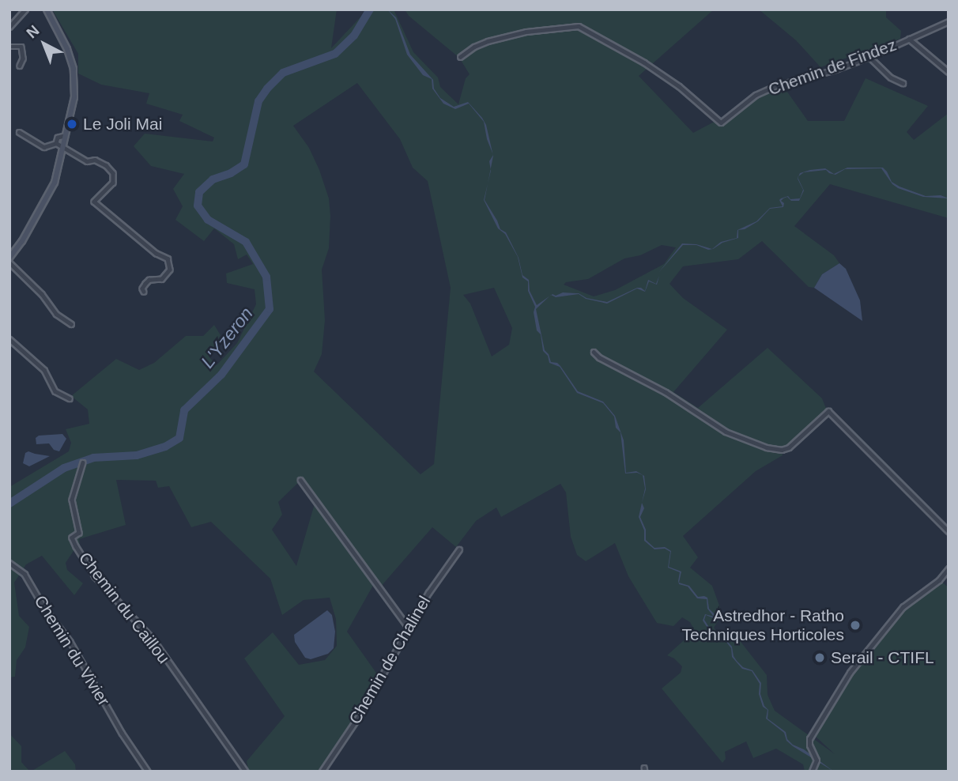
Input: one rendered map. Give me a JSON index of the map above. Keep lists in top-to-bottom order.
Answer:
{
  "streets": {
    "street": [
      "Chemin de Findez",
      "Chemin du Caillou",
      "Chemin du Vivier",
      "Chemin de Chalinel"
    ]
  },
  "water": ["L'Yzeron"],
  "places": ["Le Joli Mai", "Astredhor - Ratho Techniques Horticoles", "Serail - CTIFL"],
  "north": "top left"
}
